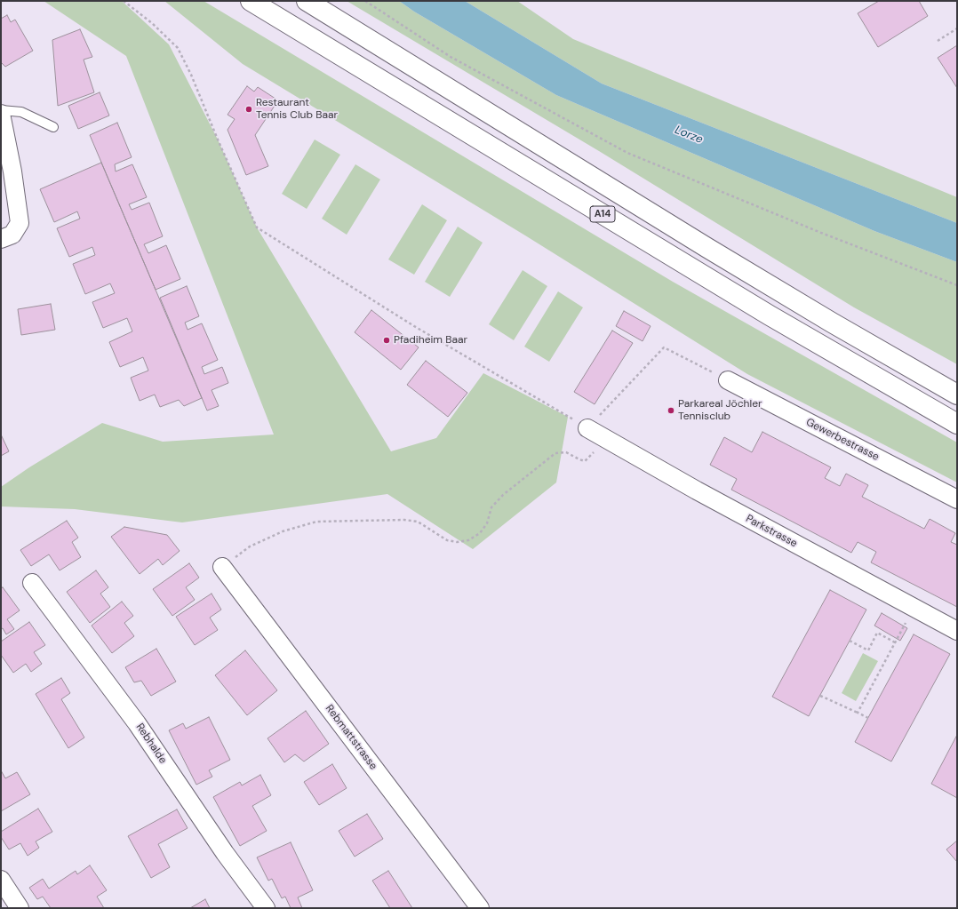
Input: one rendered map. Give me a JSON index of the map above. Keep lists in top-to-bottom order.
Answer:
{
  "streets": {
    "highway": ["A14"],
    "street": [
      "Gewerbestrasse",
      "Parkstrasse",
      "Rebmattstrasse",
      "Rebhalde"
    ]
  },
  "water": ["Lorze"],
  "places": ["Restaurant Tennis Club Baar", "Pfadiheim Baar", "Parkareal Jöchler Tennisclub"]
}
